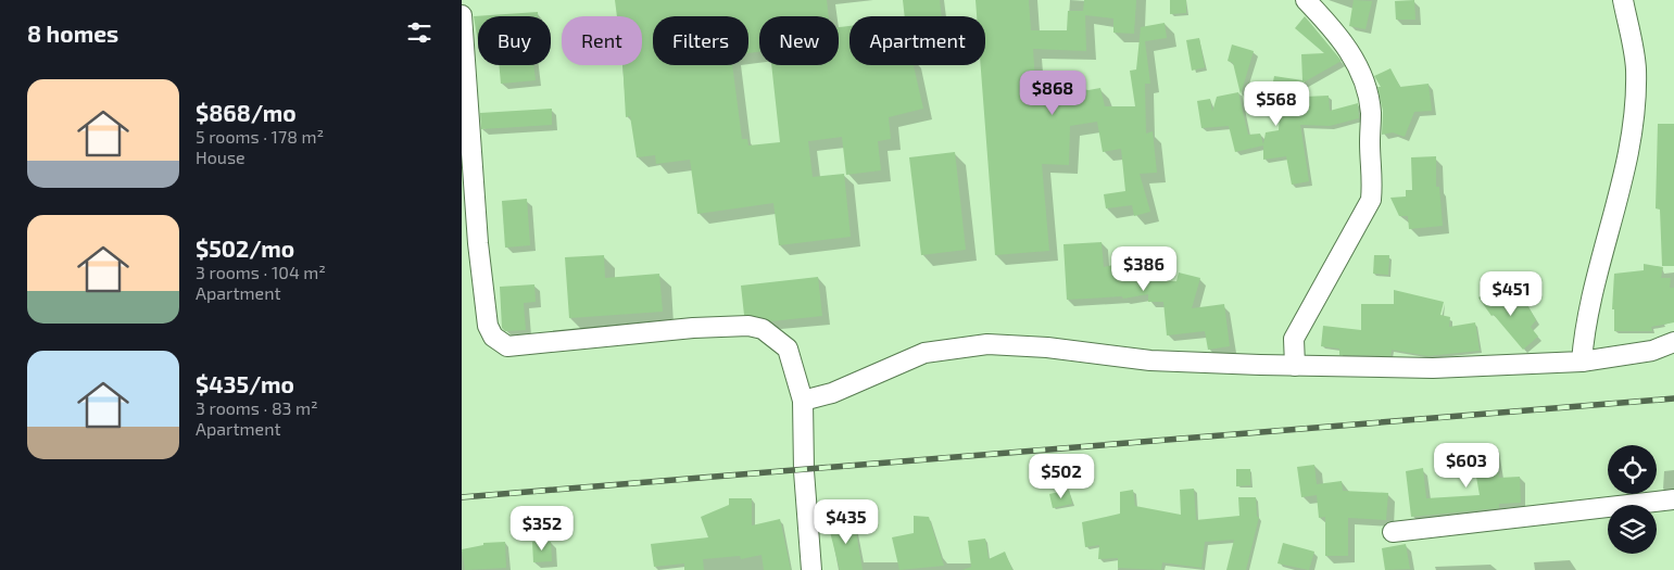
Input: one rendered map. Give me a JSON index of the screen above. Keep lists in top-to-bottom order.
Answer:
{
  "page": {
    "heading": "8 homes",
    "chip": [
      "Buy",
      "Rent",
      "Filters",
      "New",
      "Apartment"
    ],
    "list": [
      {
        "name": "$868/mo",
        "note": "5 rooms · 178 m² · House"
      },
      {
        "name": "$502/mo",
        "note": "3 rooms · 104 m² · Apartment"
      },
      {
        "name": "$435/mo",
        "note": "3 rooms · 83 m² · Apartment"
      }
    ],
    "price": [
      "$868",
      "$568",
      "$386",
      "$451",
      "$603",
      "$502",
      "$435",
      "$352"
    ]
  }
}
